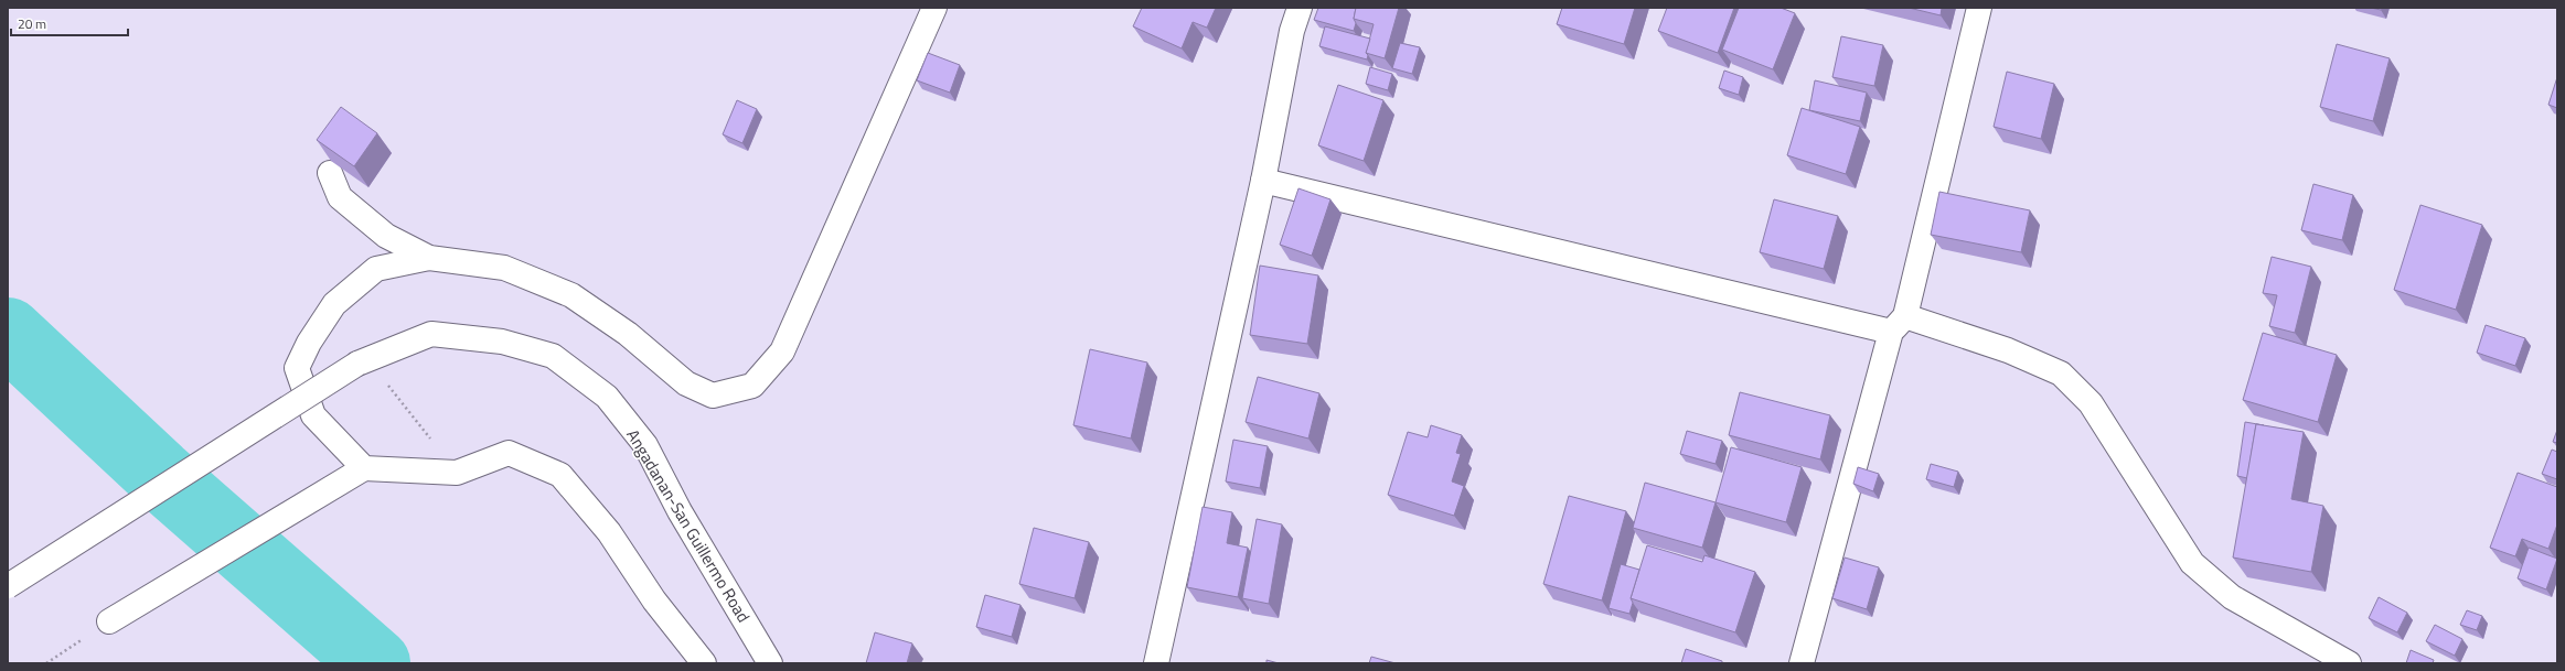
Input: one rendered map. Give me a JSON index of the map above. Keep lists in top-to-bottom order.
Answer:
{
  "streets": {
    "street": ["Angadanan-San Guillermo Road"]
  },
  "scale_bar": "20 m"
}
